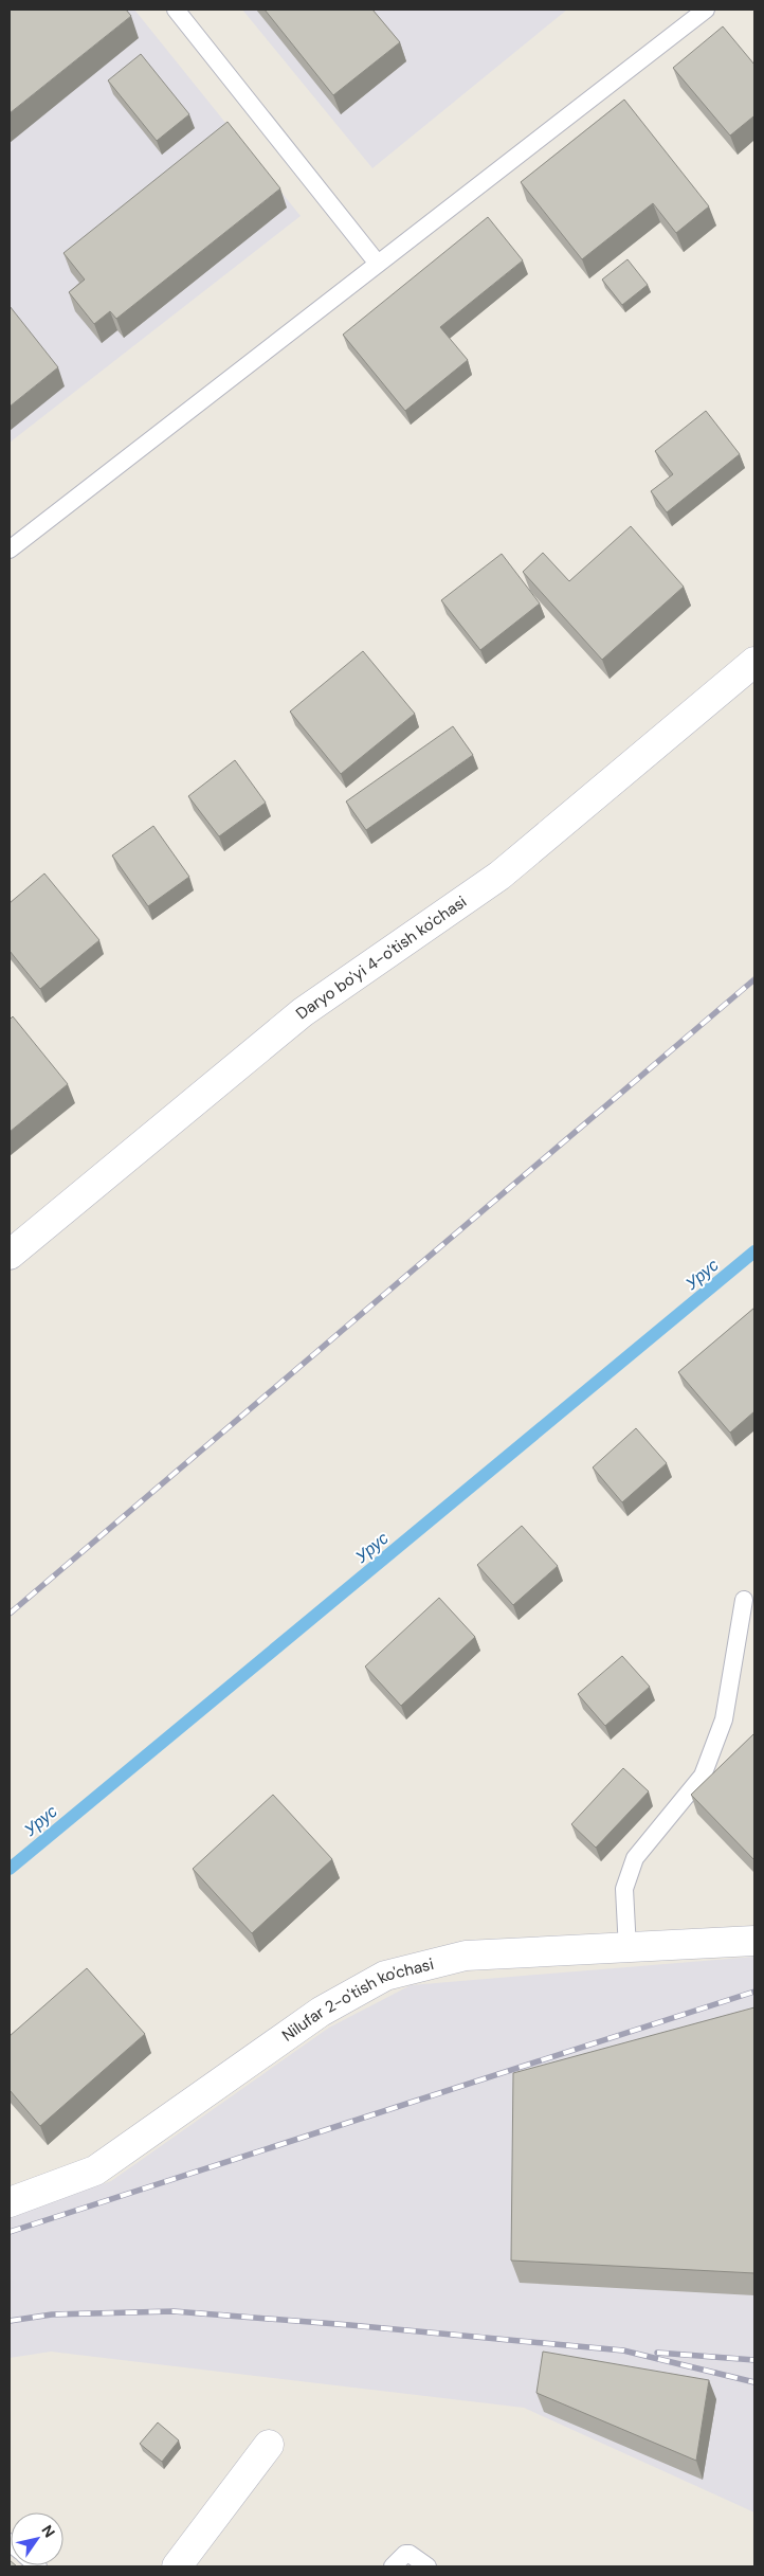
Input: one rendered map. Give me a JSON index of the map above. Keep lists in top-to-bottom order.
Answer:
{
  "streets": {
    "street": ["Daryo bo'yi 4-o'tish ko'chasi", "Nilufar 2-o'tish ko'chasi"]
  },
  "water": ["Урус"],
  "north": "top right"
}
